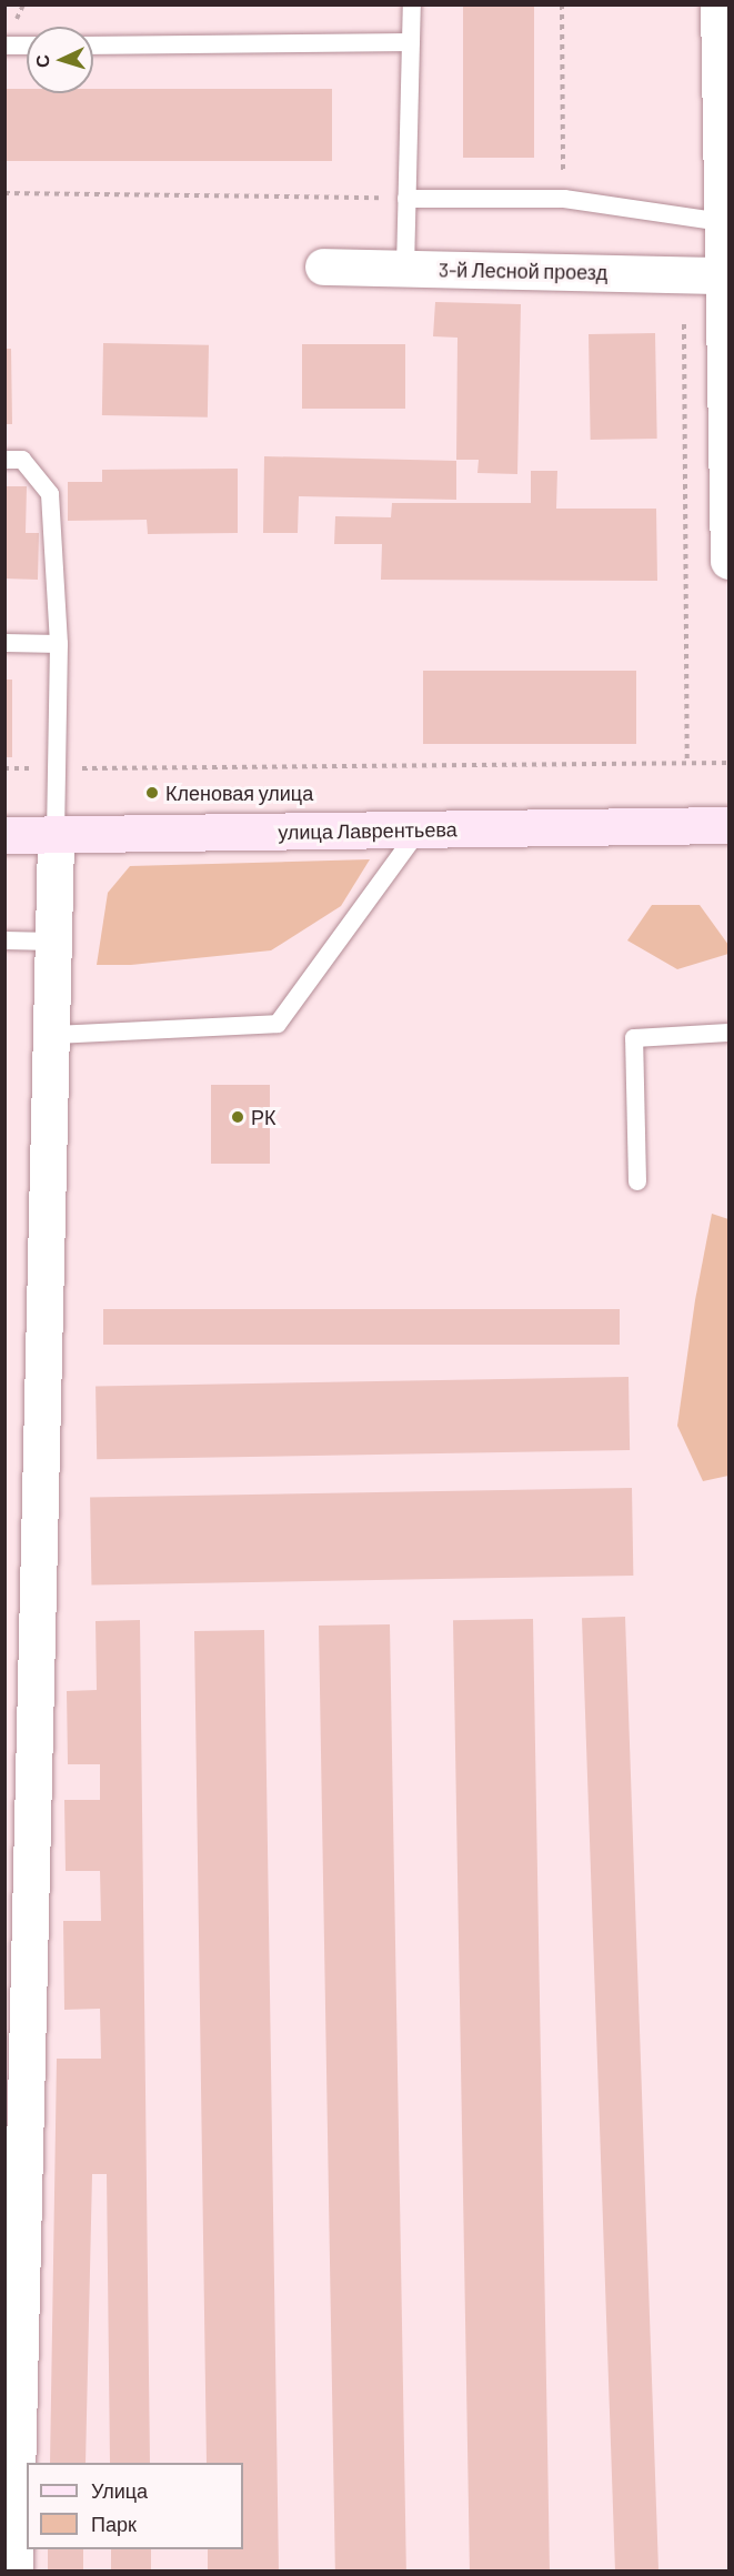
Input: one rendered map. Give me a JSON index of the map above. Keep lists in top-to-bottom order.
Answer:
{
  "streets": {
    "street": ["3-й Лесной проезд", "улица Лаврентьева"]
  },
  "places": ["Кленовая улица", "РК"],
  "legend": ["Улица", "Парк"],
  "north": "left"
}
